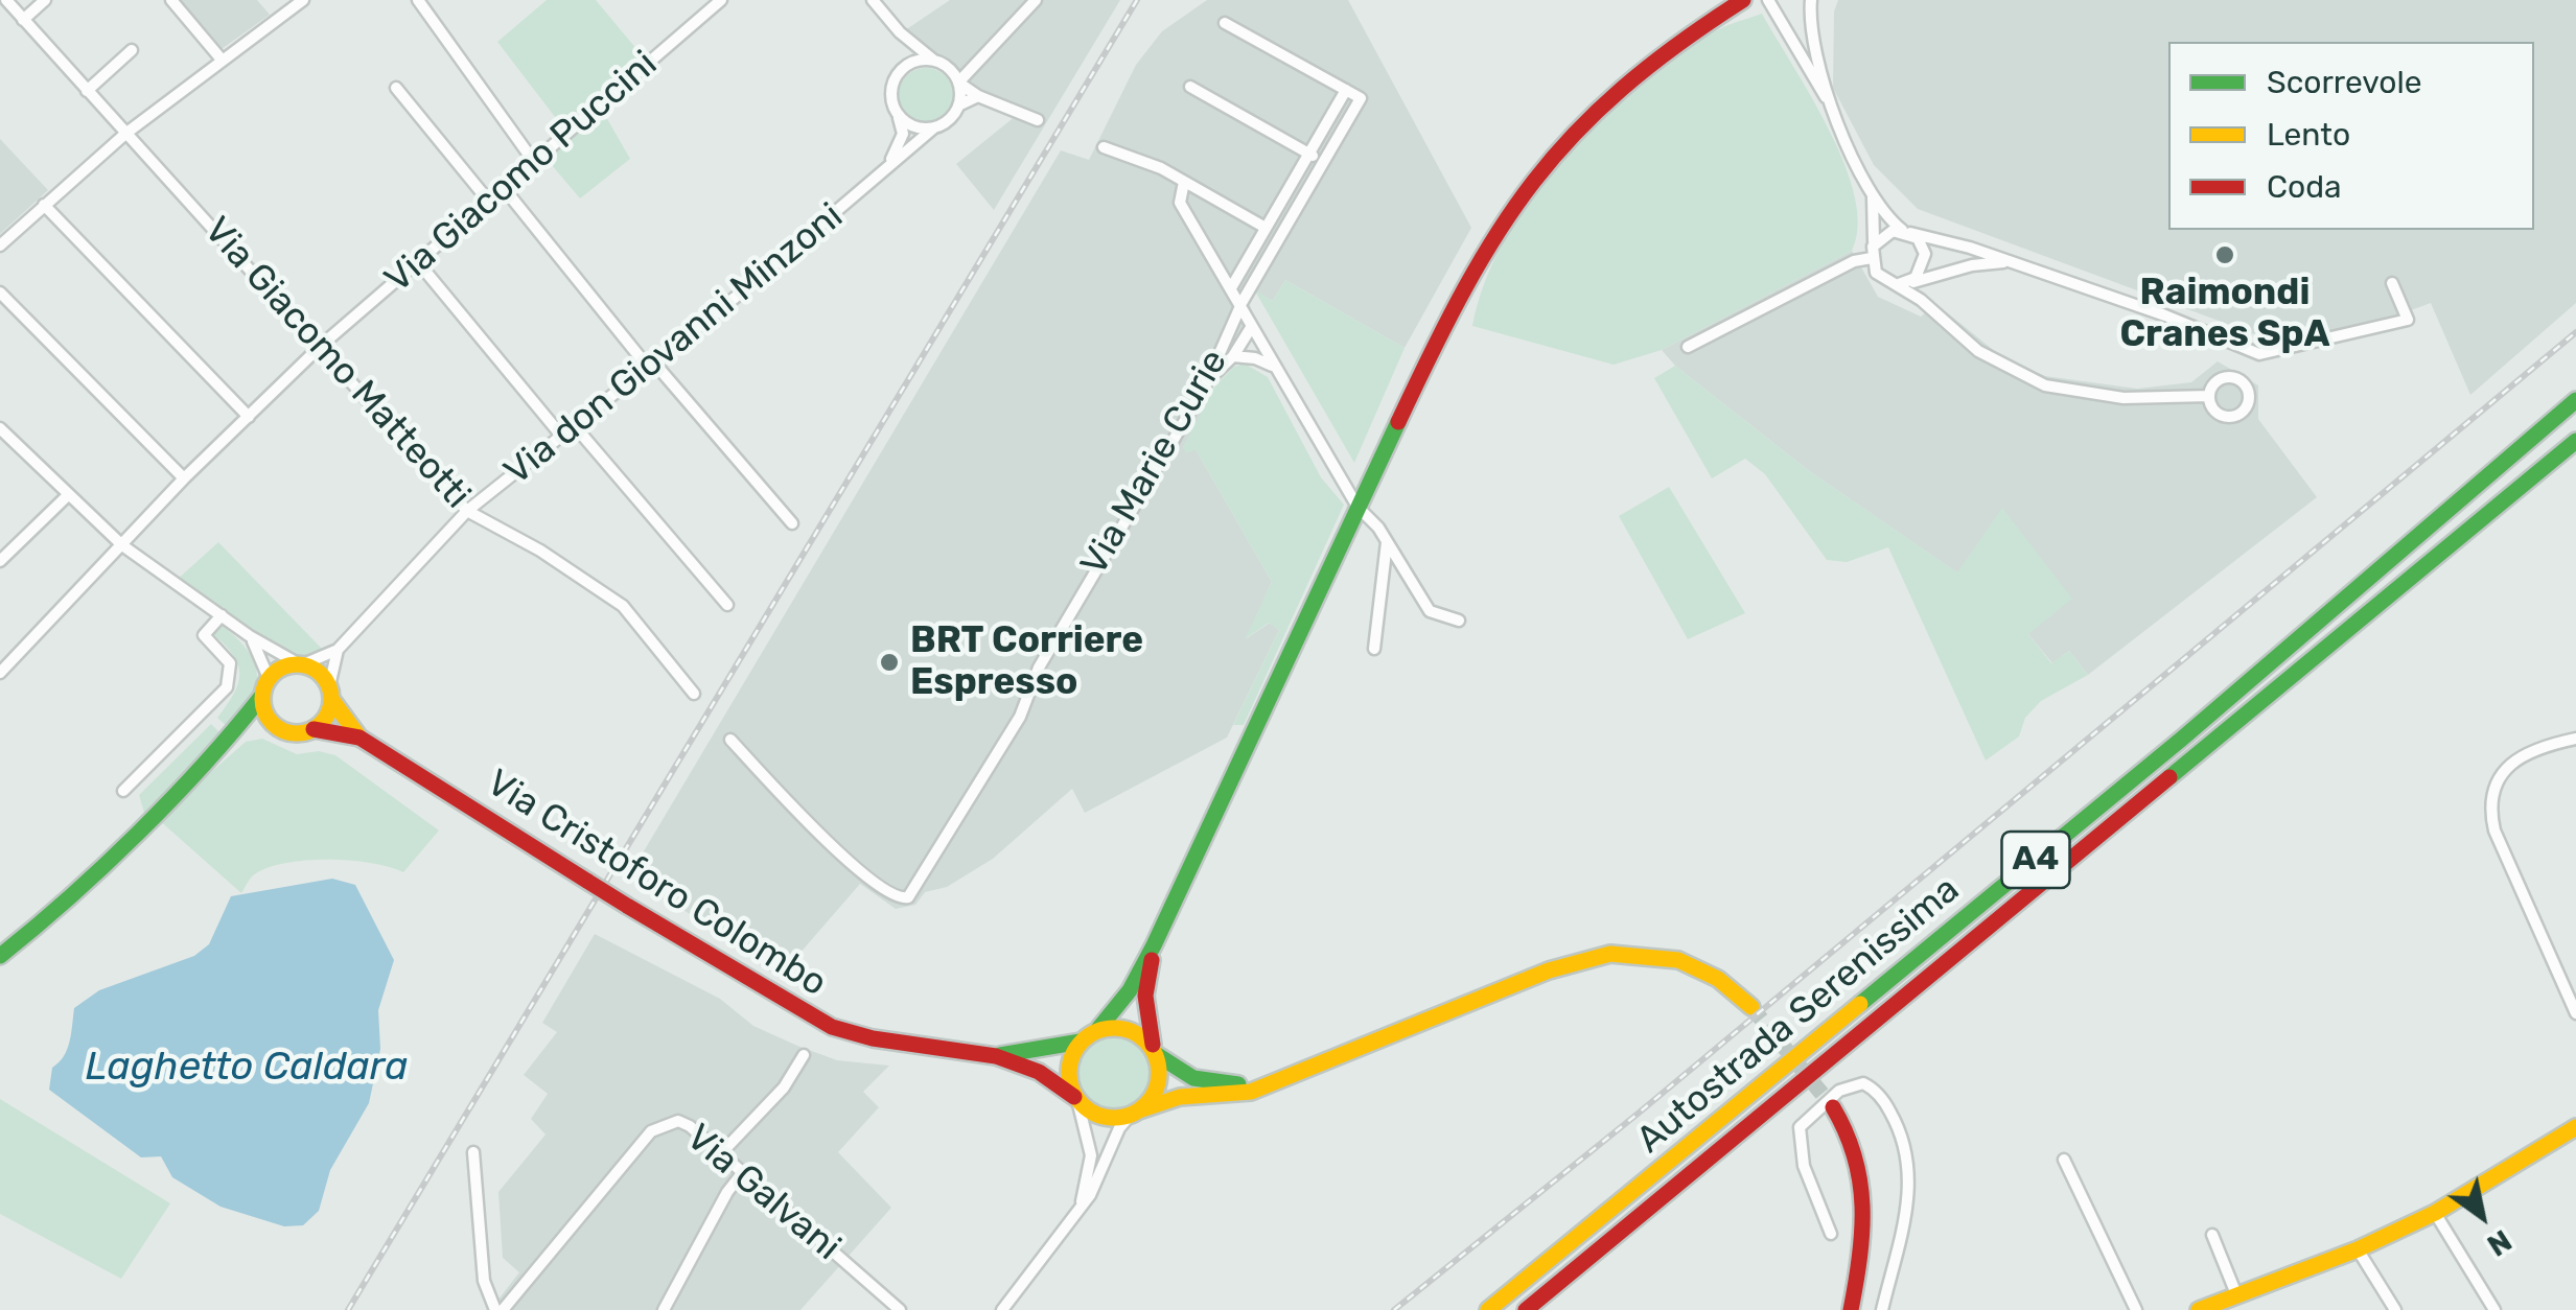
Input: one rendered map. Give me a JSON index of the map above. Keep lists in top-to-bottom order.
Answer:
{
  "streets": {
    "main road": ["A4", "Via Cristoforo Colombo", "Autostrada Serenissima"],
    "street": [
      "Via Giacomo Puccini",
      "Via don Giovanni Minzoni",
      "Via Giacomo Matteotti",
      "Via Marie Curie",
      "Via Galvani"
    ]
  },
  "crossings": [
    ["Via Giacomo Puccini", "Via Giacomo Matteotti"],
    ["Via don Giovanni Minzoni", "Via Giacomo Matteotti"]
  ],
  "water": ["Laghetto Caldara"],
  "places": ["Raimondi Cranes SpA", "BRT Corriere Espresso"],
  "legend": ["Scorrevole", "Lento", "Coda"],
  "north": "bottom right"
}
